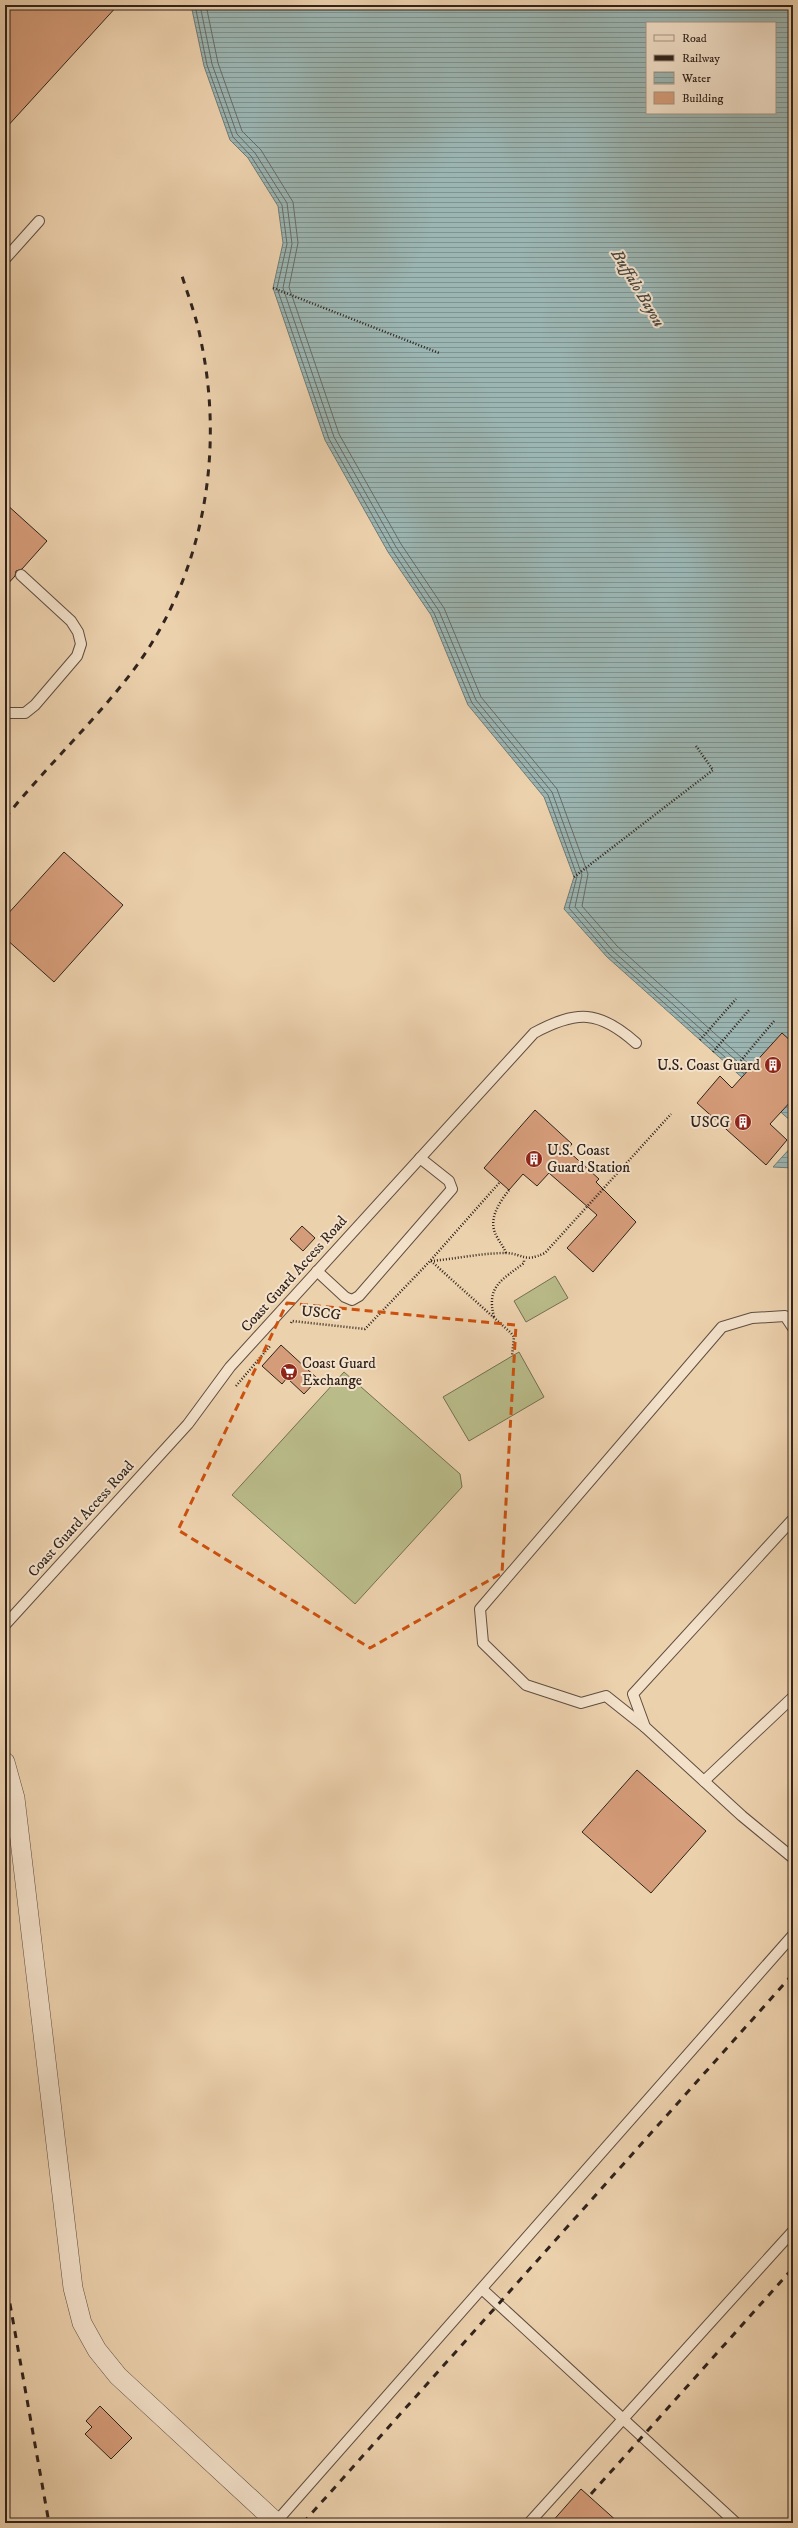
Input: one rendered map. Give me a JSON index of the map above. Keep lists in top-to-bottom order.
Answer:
{
  "streets": {
    "lane": ["Coast Guard Access Road"],
    "path": ["USCG"]
  },
  "water": ["Buffalo Bayou"],
  "places": {
    "building": ["U.S. Coast Guard", "USCG", "U.S. Coast Guard Station"],
    "supermarket": ["Coast Guard Exchange"]
  },
  "legend": [
    "Road",
    "Railway",
    "Water",
    "Building"
  ]
}
